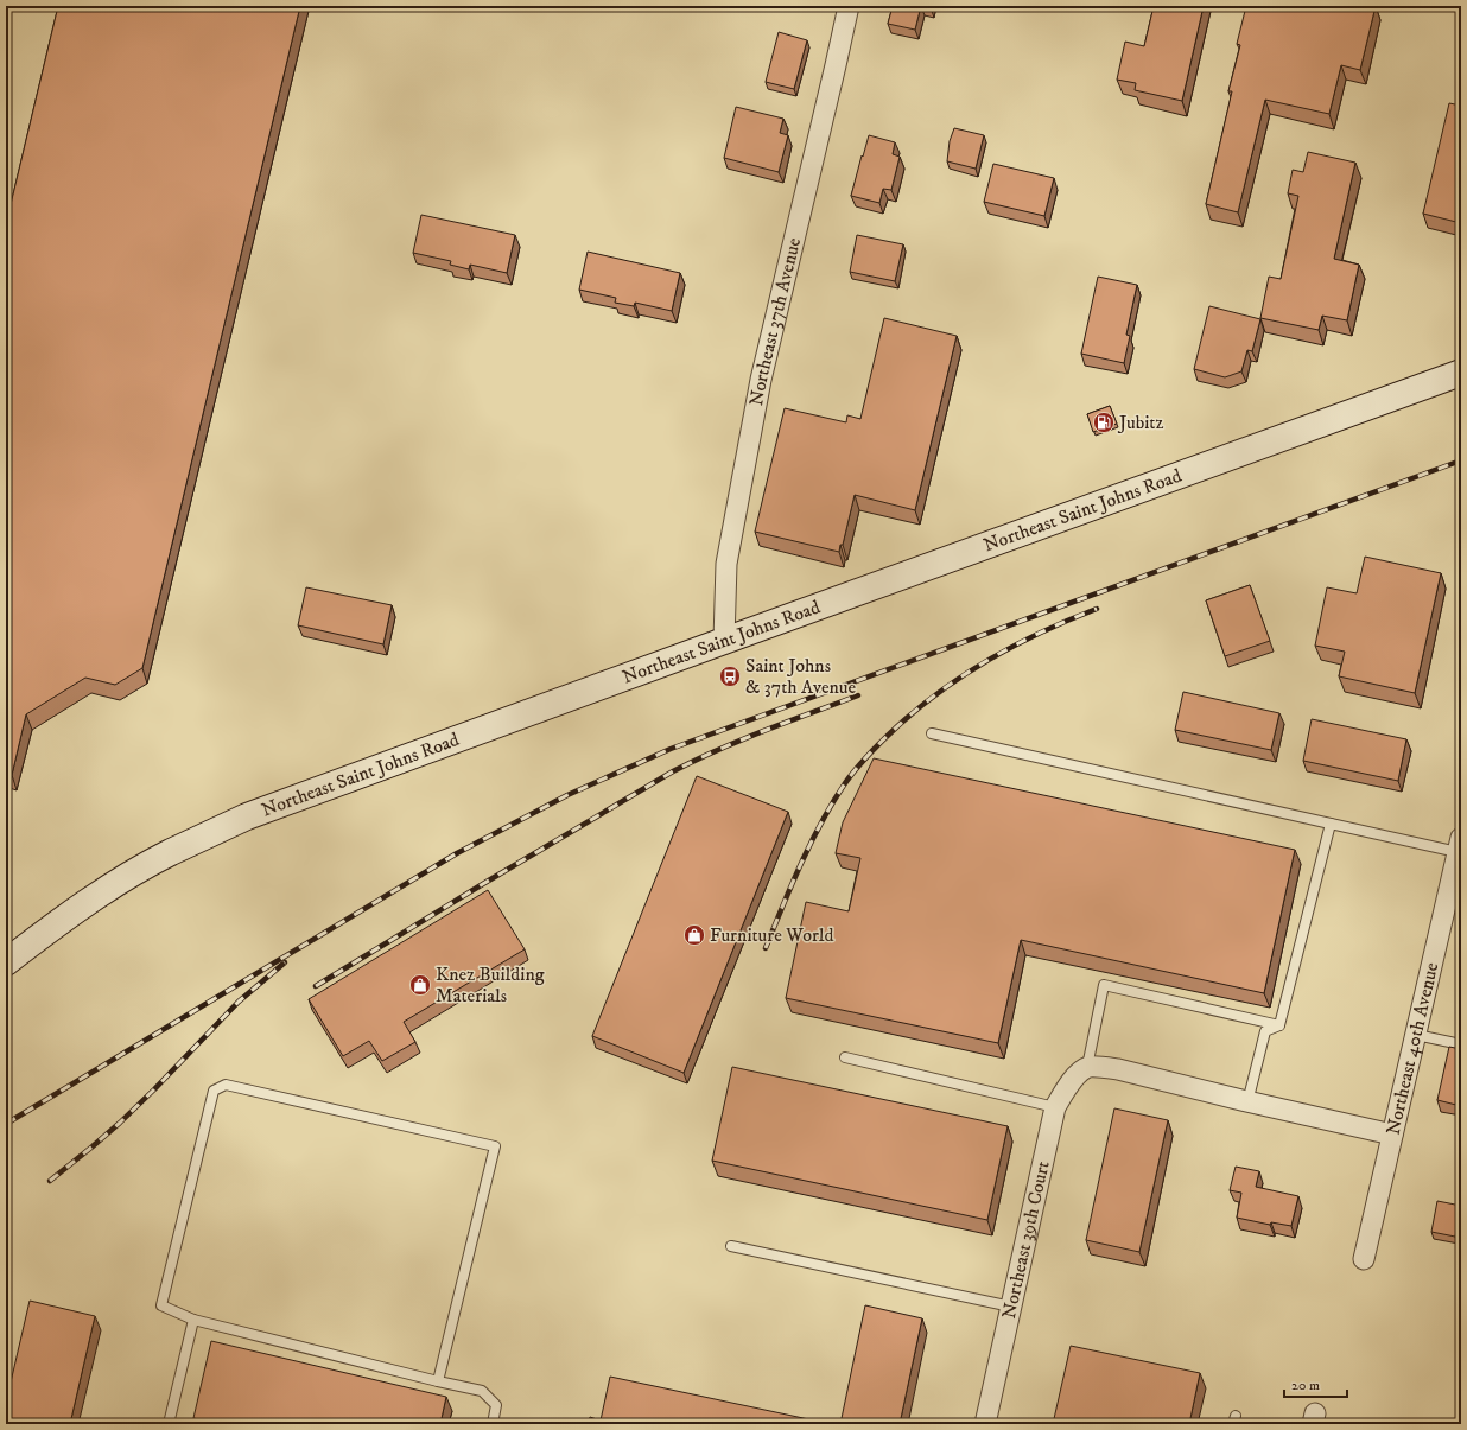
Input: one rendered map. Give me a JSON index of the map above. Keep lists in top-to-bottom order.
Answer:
{
  "streets": {
    "main road": ["Northeast Saint Johns Road"],
    "street": ["Northeast 37th Avenue", "Northeast 40th Avenue", "Northeast 39th Court"]
  },
  "crossings": [
    ["Northeast 37th Avenue", "Northeast Saint Johns Road"]
  ],
  "places": {
    "fuel station": ["Jubitz"],
    "bus stop": ["Saint Johns & 37th Avenue"],
    "shop": ["Furniture World", "Knez Building Materials"]
  },
  "scale_bar": "20 m"
}
